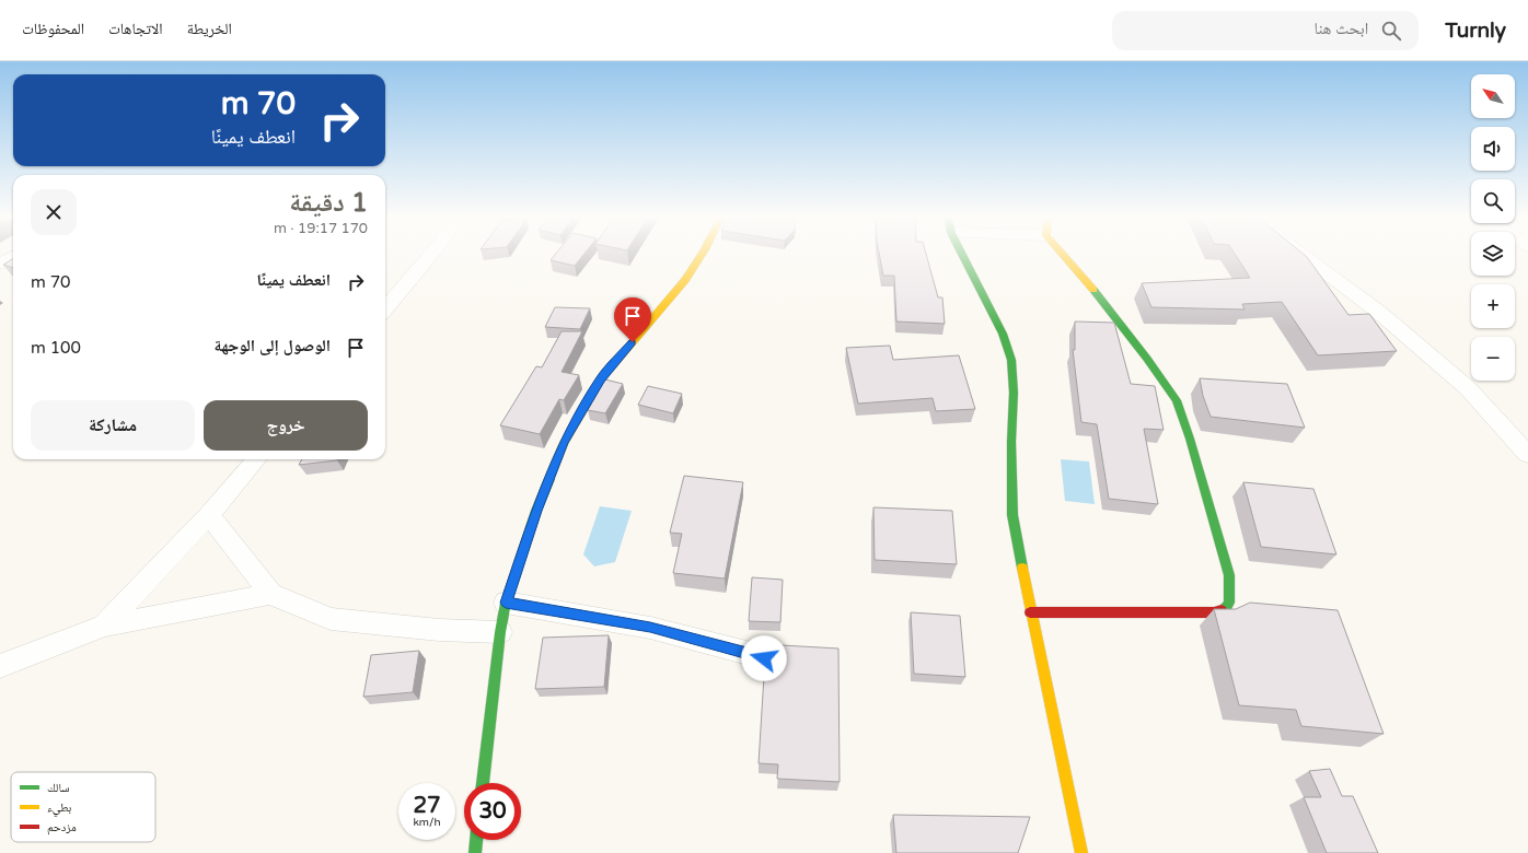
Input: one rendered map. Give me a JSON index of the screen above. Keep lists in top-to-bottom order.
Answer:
{
  "legend": ["سالك", "بطيء", "مزدحم"],
  "north": "top left",
  "page": {
    "header": "Turnly",
    "search": "ابحث هنا",
    "nav": ["الخريطة", "الاتجاهات", "المحفوظات"],
    "map_buttons": ["+", "−"],
    "turn": ["70 m", "انعطف يمينًا"],
    "heading": ["1 دقيقة", "170 m · 19:17"],
    "list": [
      {
        "name": "انعطف يمينًا",
        "value": "70 m"
      },
      {
        "name": "الوصول إلى الوجهة",
        "value": "100 m"
      }
    ],
    "buttons": ["خروج", "مشاركة"],
    "speed": "27 km/h",
    "limit": "30"
  }
}
